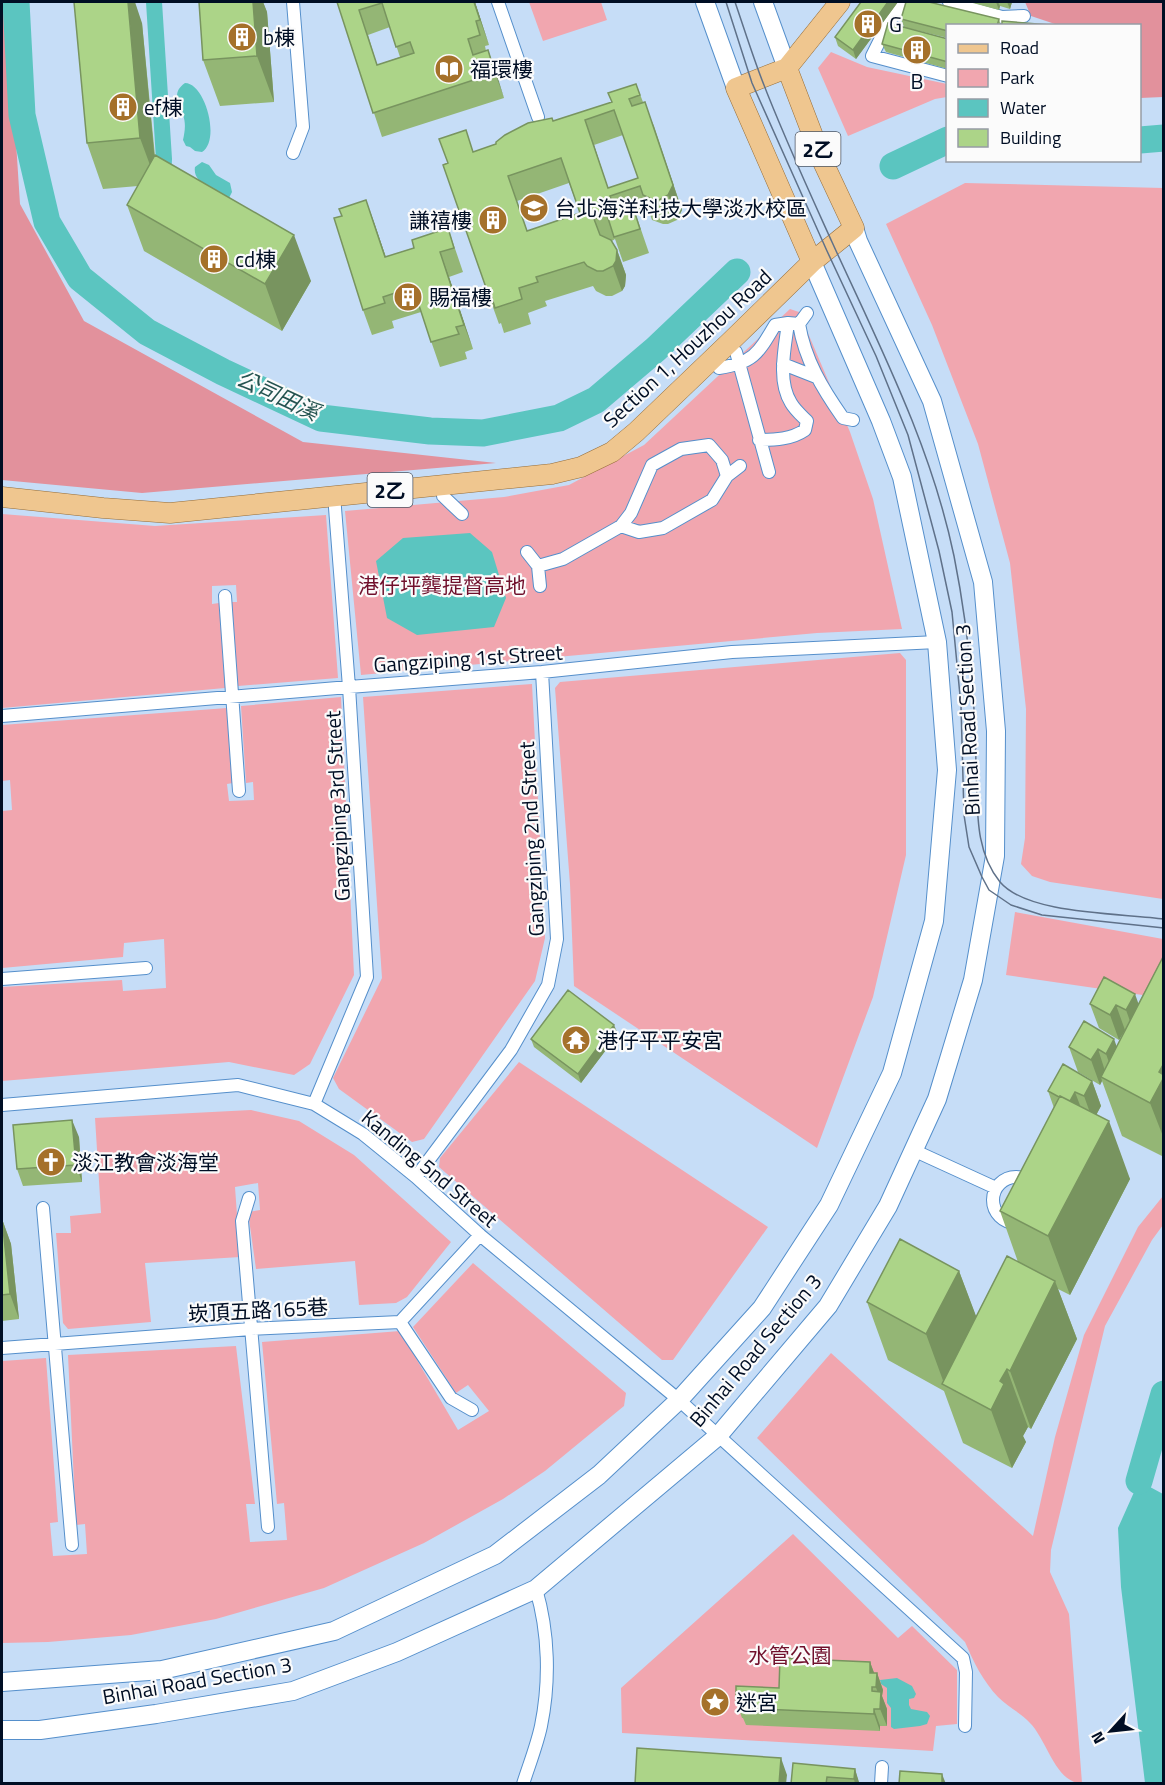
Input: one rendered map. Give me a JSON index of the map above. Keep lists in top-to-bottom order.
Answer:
{
  "streets": {
    "main road": ["2乙", "Section 1, Houzhou Road", "Binhai Road Section 3"],
    "street": [
      "Gangziping 1st Street",
      "Gangziping 3rd Street",
      "Gangziping 2nd Street",
      "Kanding 5nd Street",
      "崁頂五路165巷"
    ]
  },
  "crossings": [
    ["Section 1, Houzhou Road", "Binhai Road Section 3"],
    ["Section 1, Houzhou Road", "Gangziping 3rd Street"],
    ["Gangziping 1st Street", "Binhai Road Section 3"],
    ["Gangziping 1st Street", "Gangziping 3rd Street"],
    ["Gangziping 1st Street", "Gangziping 2nd Street"],
    ["Binhai Road Section 3", "Kanding 5nd Street"],
    ["Gangziping 3rd Street", "Kanding 5nd Street"],
    ["Gangziping 2nd Street", "Kanding 5nd Street"]
  ],
  "water": ["公司田溪"],
  "parks": ["港仔坪龔提督高地", "水管公園"],
  "places": {
    "building": [
      "G",
      "b棟",
      "B",
      "ef棟",
      "謙禧樓",
      "cd棟",
      "賜福樓"
    ],
    "library": ["福環樓"],
    "school or university": ["台北海洋科技大學淡水校區"],
    "temple": ["港仔平平安宮"],
    "church": ["淡江教會淡海堂"],
    "place": ["迷宮"]
  },
  "legend": [
    "Road",
    "Park",
    "Water",
    "Building"
  ],
  "north": "bottom left"
}
